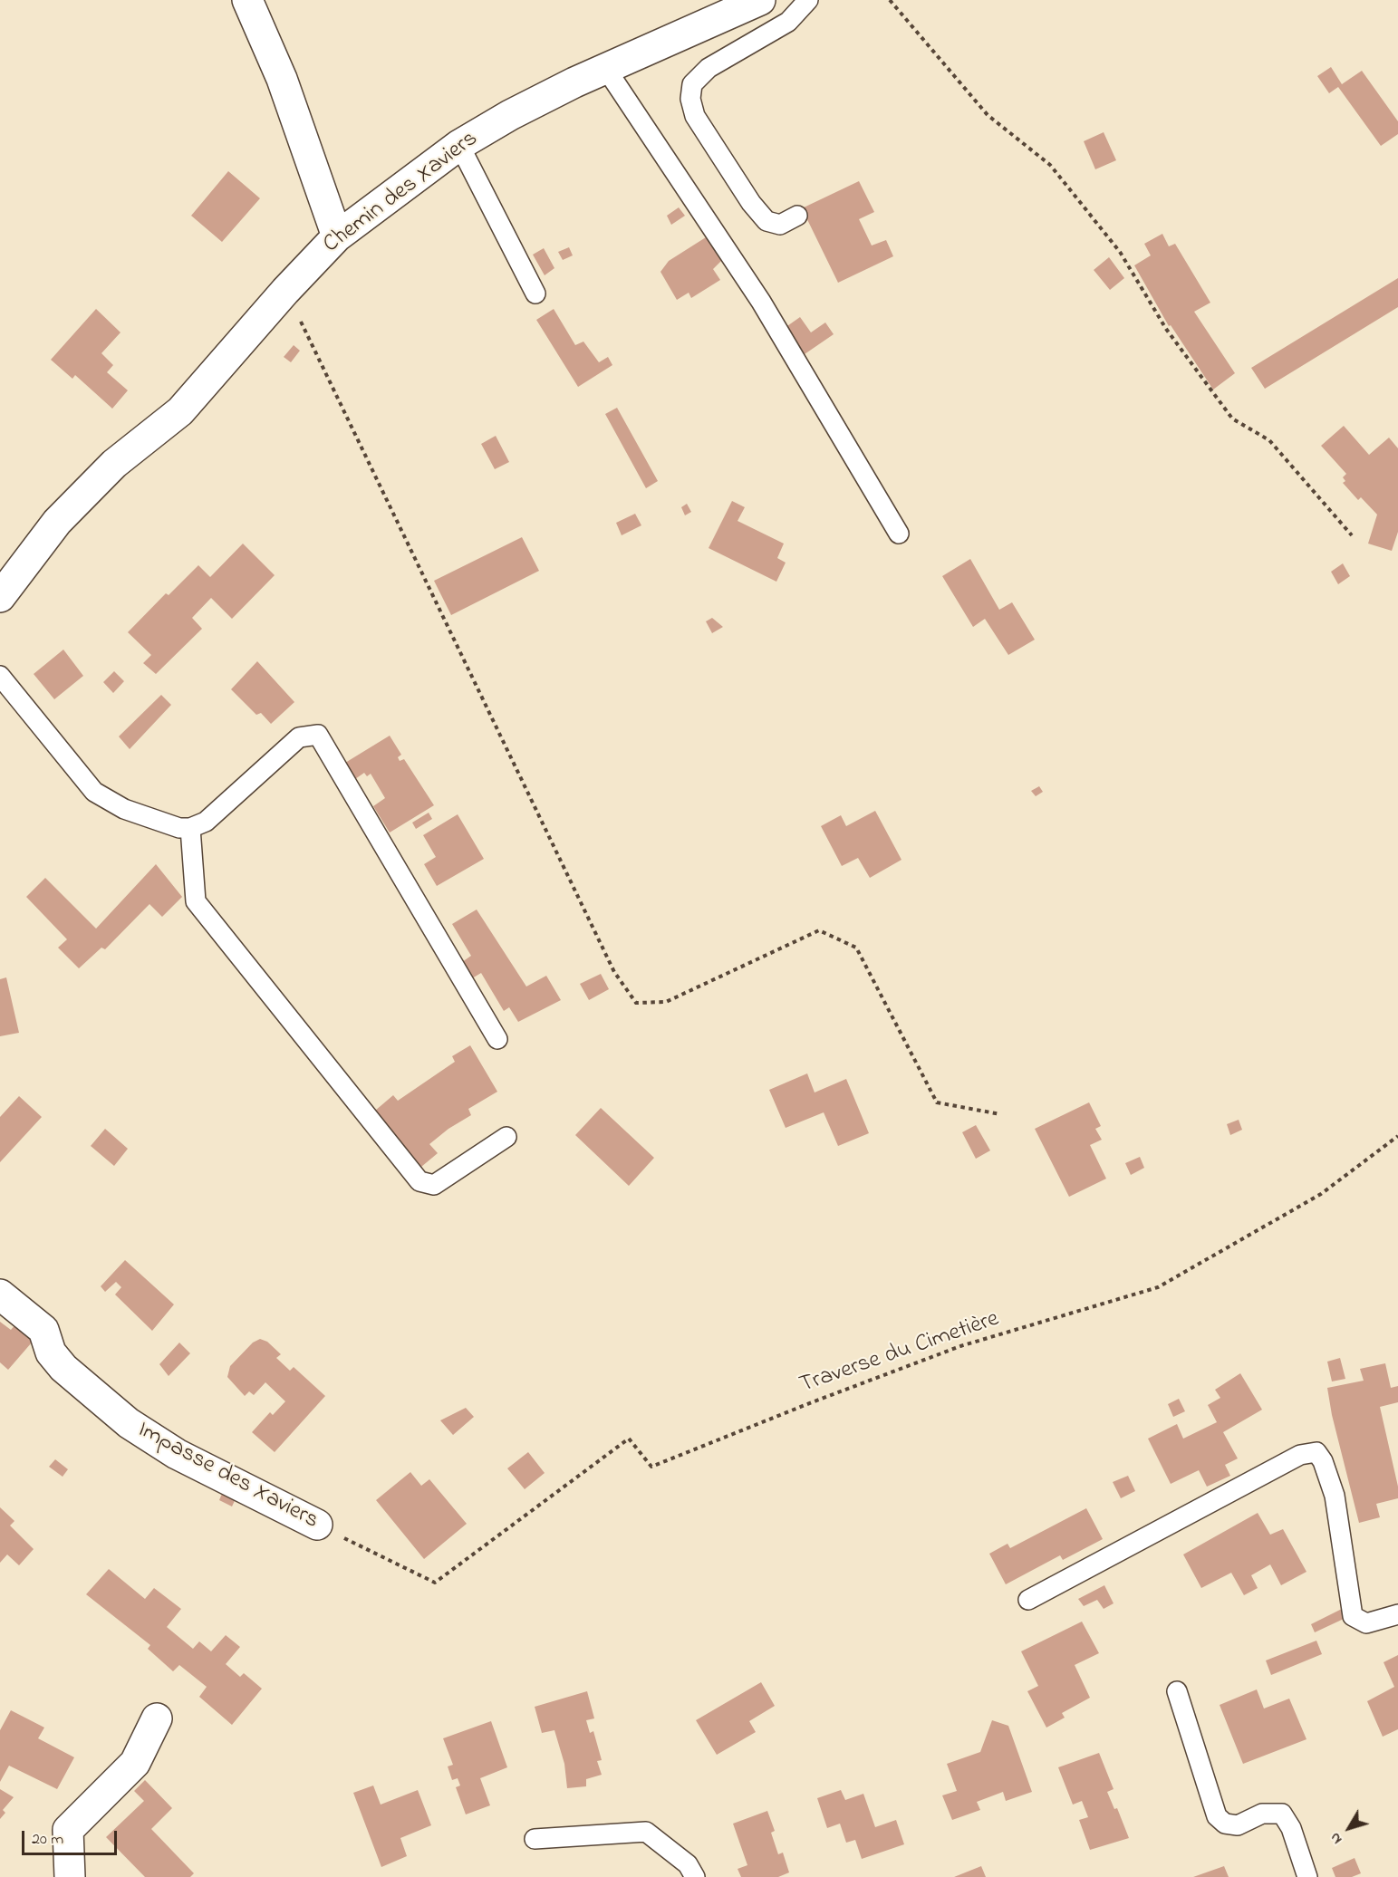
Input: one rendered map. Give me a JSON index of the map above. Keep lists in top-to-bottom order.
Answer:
{
  "streets": {
    "street": ["Chemin des Xaviers", "Impasse des Xaviers"],
    "path": ["Traverse du Cimetière"]
  },
  "crossings": [
    ["Traverse du Cimetière", "Impasse des Xaviers"]
  ],
  "scale_bar": "20 m",
  "north": "bottom left"
}
